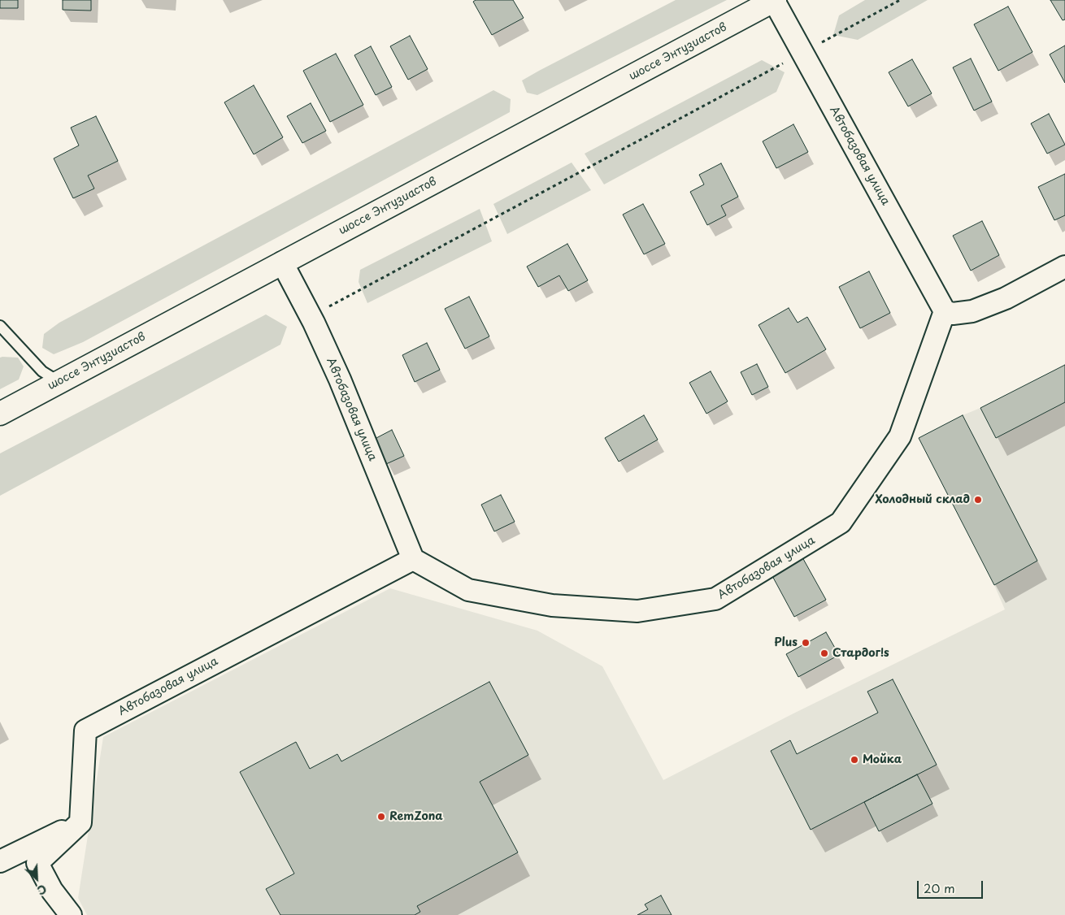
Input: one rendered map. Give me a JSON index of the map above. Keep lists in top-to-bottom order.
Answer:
{
  "streets": {
    "main road": ["шоссе Энтузиастов"],
    "street": ["Автобазовая улица"]
  },
  "crossings": [
    ["шоссе Энтузиастов", "Автобазовая улица"]
  ],
  "places": [
    "Холодный склад",
    "Plus",
    "Стардог!s",
    "Мойка",
    "RemZona"
  ],
  "scale_bar": "20 m",
  "north": "bottom right"
}
